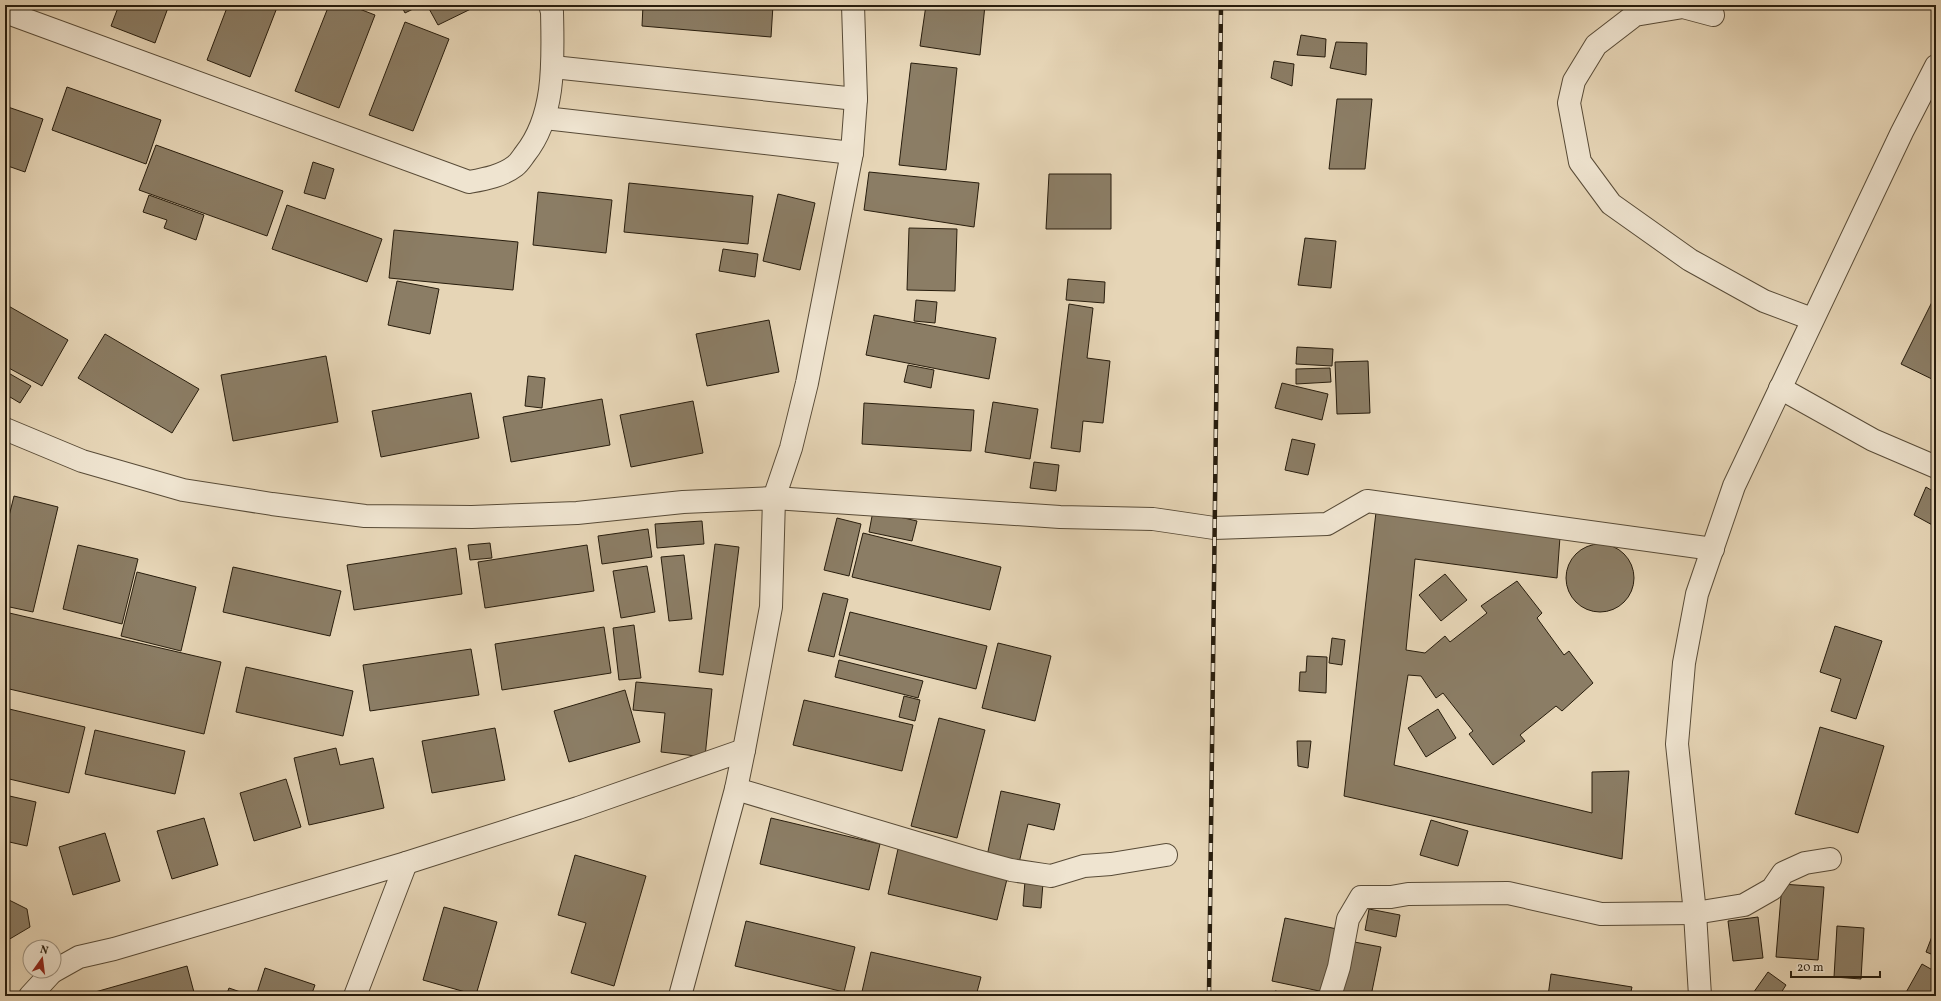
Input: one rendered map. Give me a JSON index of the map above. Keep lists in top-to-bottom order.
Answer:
{
  "scale_bar": "20 m",
  "north": "top"
}
